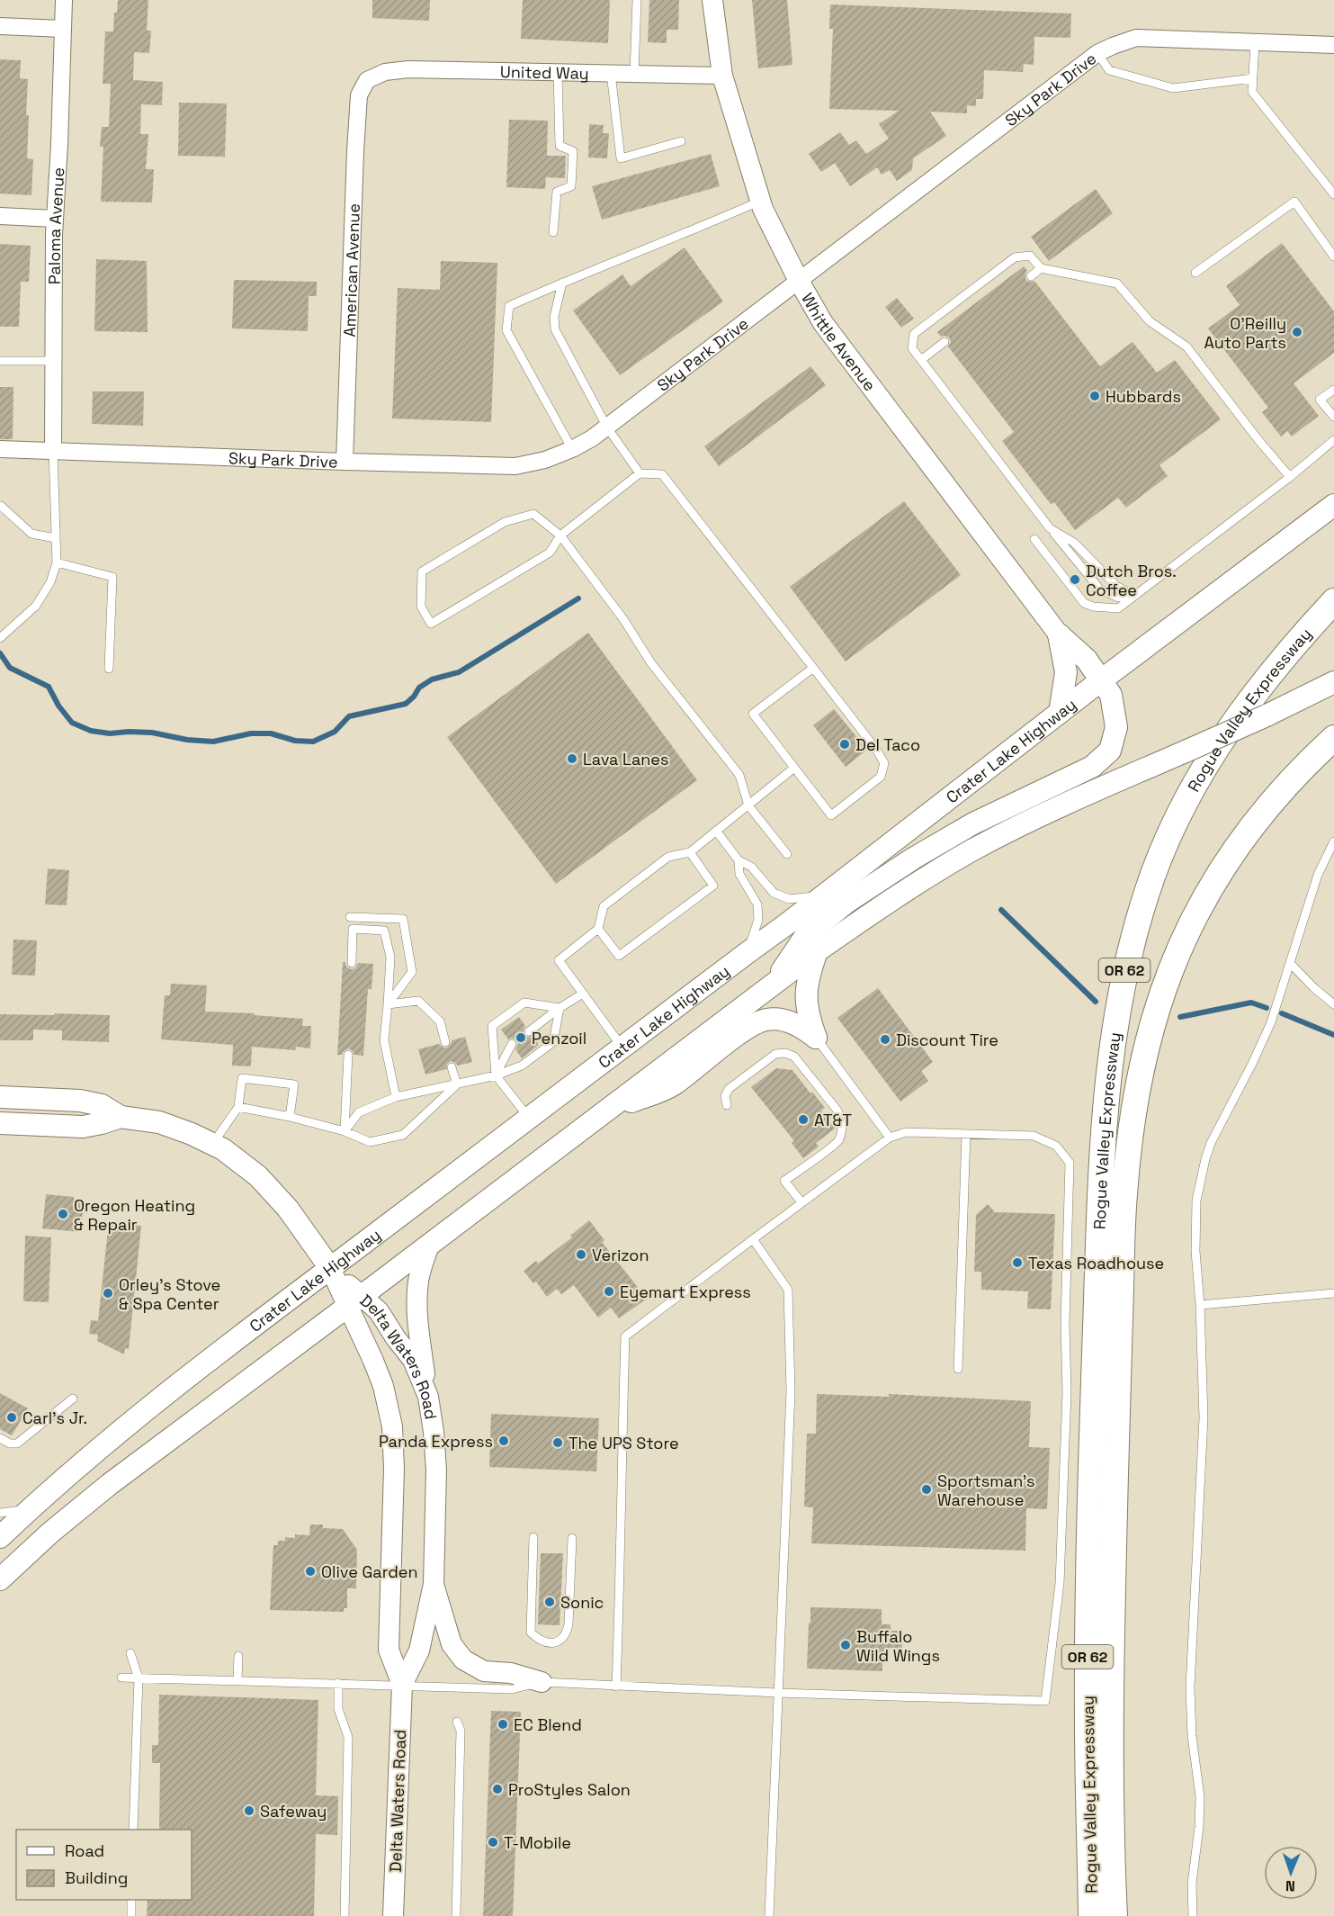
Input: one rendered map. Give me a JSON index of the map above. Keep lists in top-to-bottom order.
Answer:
{
  "streets": {
    "highway": ["Rogue Valley Expressway", "OR 62"],
    "main road": ["Crater Lake Highway", "Delta Waters Road"],
    "street": [
      "United Way",
      "Sky Park Drive",
      "Paloma Avenue",
      "American Avenue",
      "Whittle Avenue"
    ]
  },
  "crossings": [
    ["United Way", "American Avenue"],
    ["United Way", "Whittle Avenue"],
    ["Sky Park Drive", "Paloma Avenue"],
    ["Sky Park Drive", "American Avenue"],
    ["Sky Park Drive", "Whittle Avenue"],
    ["Crater Lake Highway", "Delta Waters Road"]
  ],
  "places": [
    "O'Reilly Auto Parts",
    "Hubbards",
    "Dutch Bros. Coffee",
    "Del Taco",
    "Lava Lanes",
    "Penzoil",
    "Discount Tire",
    "AT&T",
    "Oregon Heating & Repair",
    "Verizon",
    "Texas Roadhouse",
    "Eyemart Express",
    "Orley's Stove & Spa Center",
    "Carl's Jr.",
    "Panda Express",
    "The UPS Store",
    "Sportsman's Warehouse",
    "Olive Garden",
    "Sonic",
    "Buffalo Wild Wings",
    "EC Blend",
    "ProStyles Salon",
    "Safeway",
    "T-Mobile"
  ],
  "legend": ["Road", "Building"],
  "north": "bottom"
}
